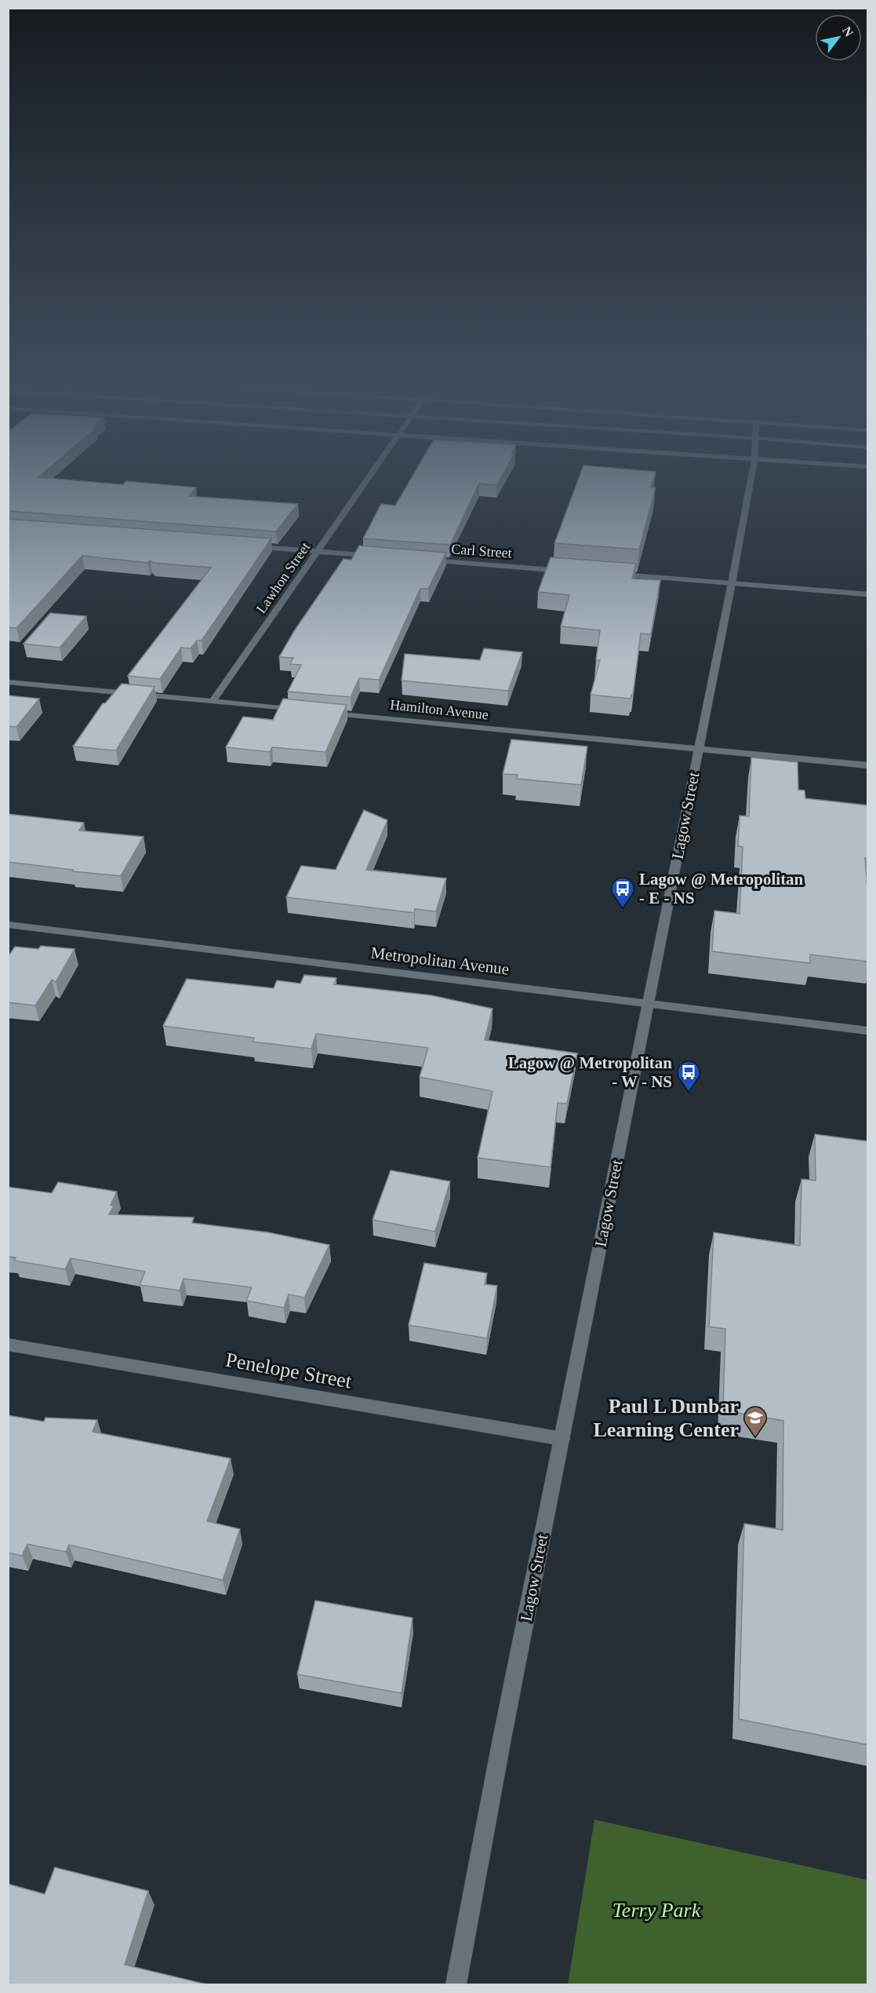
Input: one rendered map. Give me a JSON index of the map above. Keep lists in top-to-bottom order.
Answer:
{
  "streets": {
    "street": [
      "Carl Street",
      "Lawhon Street",
      "Hamilton Avenue",
      "Lagow Street",
      "Metropolitan Avenue",
      "Penelope Street"
    ]
  },
  "crossings": [
    ["Hamilton Avenue", "Lagow Street"],
    ["Lagow Street", "Metropolitan Avenue"],
    ["Lagow Street", "Penelope Street"]
  ],
  "parks": ["Terry Park"],
  "places": {
    "bus stop": ["Lagow @ Metropolitan - E - NS", "Lagow @ Metropolitan - W - NS"],
    "school or university": ["Paul L Dunbar Learning Center"]
  },
  "north": "top right"
}
